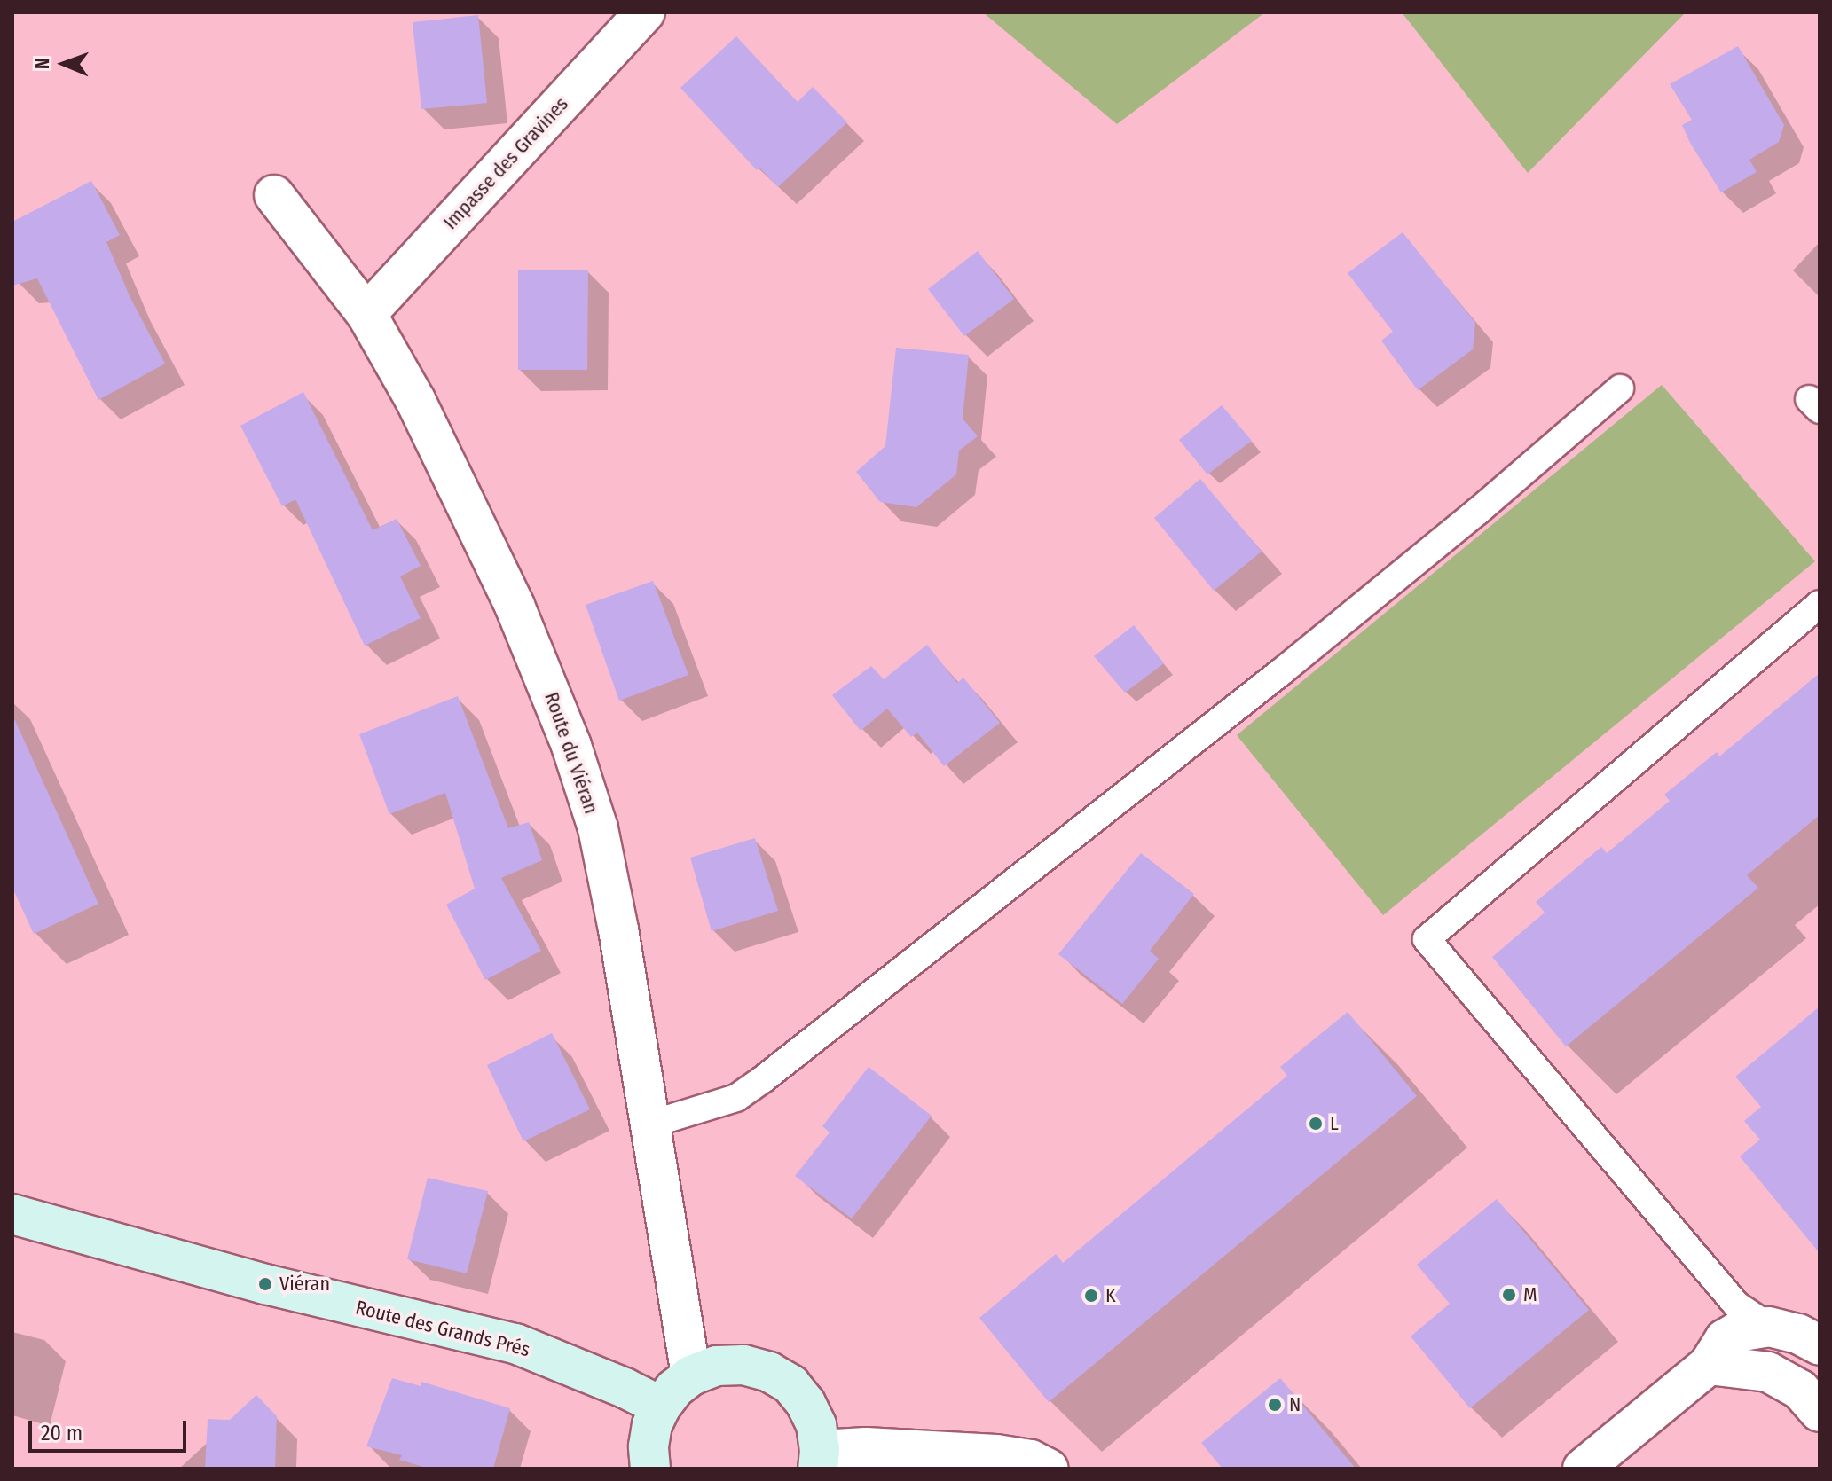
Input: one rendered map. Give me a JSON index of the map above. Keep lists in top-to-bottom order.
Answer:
{
  "streets": {
    "street": ["Impasse des Gravines", "Route du Viéran", "Route des Grands Prés"]
  },
  "crossings": [
    ["Impasse des Gravines", "Route du Viéran"]
  ],
  "places": [
    "L",
    "Viéran",
    "M",
    "K",
    "N"
  ],
  "scale_bar": "20 m",
  "north": "left"
}
